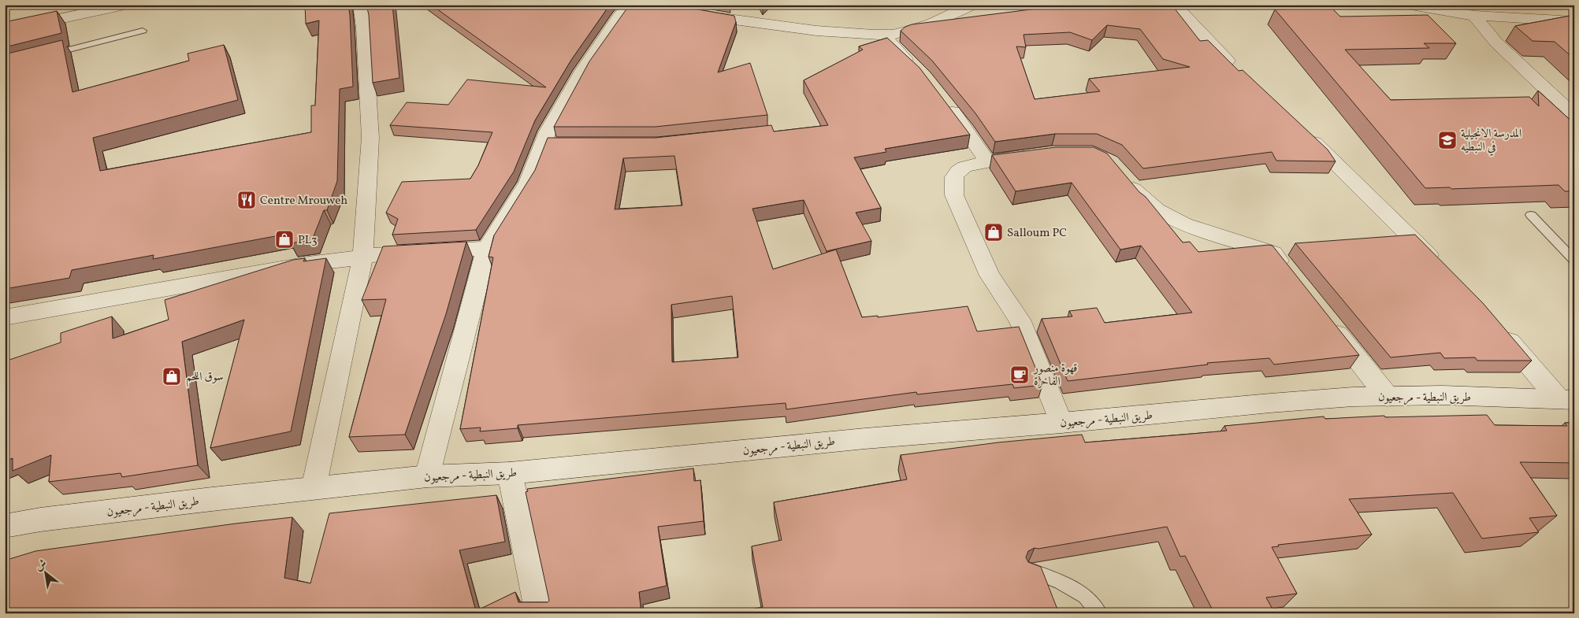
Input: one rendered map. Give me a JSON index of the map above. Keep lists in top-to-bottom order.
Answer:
{
  "streets": {
    "street": ["طريق النبطية - مرجعيون"]
  },
  "places": {
    "school or university": ["المدرسة الانجيلية في النبطيه"],
    "restaurant": ["Centre Mrouweh"],
    "shop": ["Salloum PC", "PL3", "سوق اللحم"],
    "cafe": ["قهوة منصور الفاخرة"]
  },
  "north": "top left"
}
